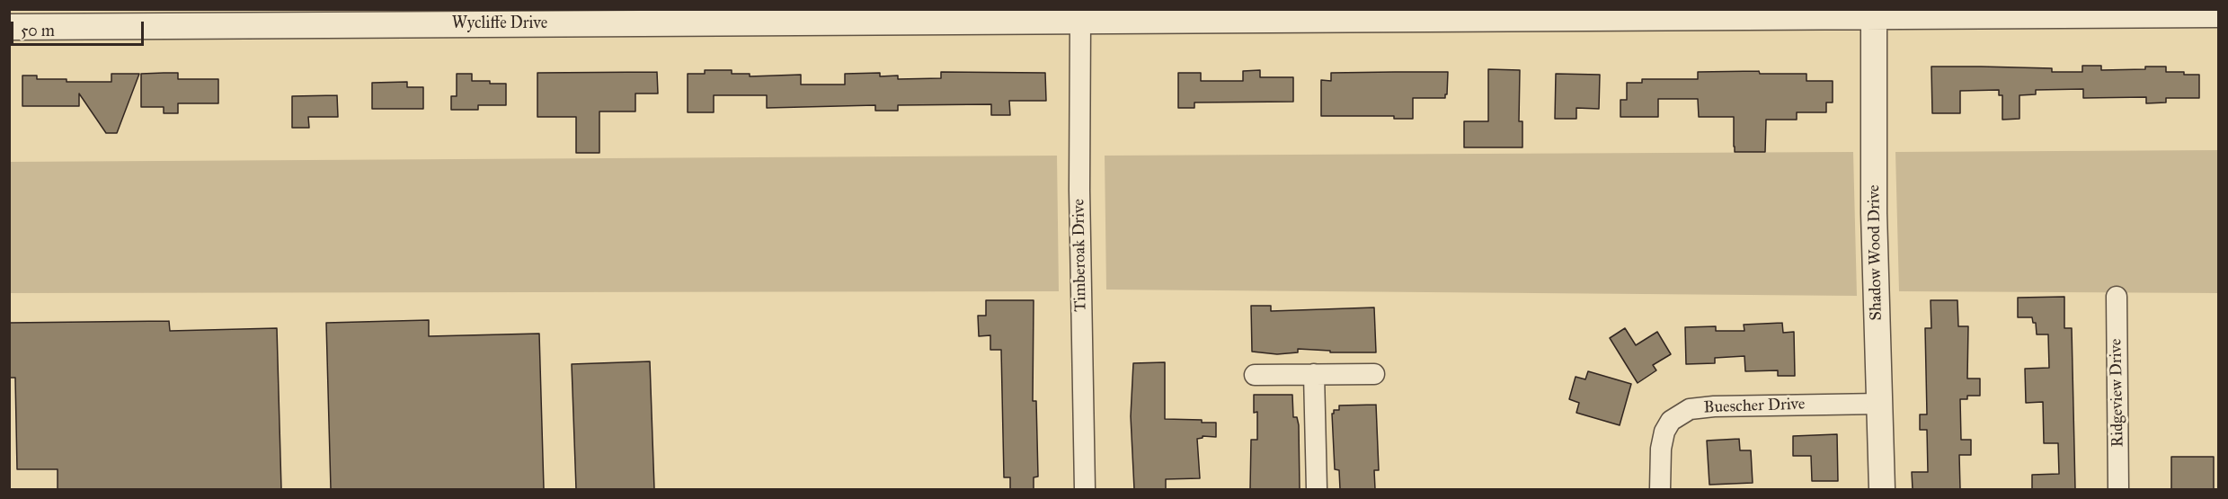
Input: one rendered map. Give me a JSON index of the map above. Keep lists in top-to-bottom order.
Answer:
{
  "streets": {
    "street": [
      "Wycliffe Drive",
      "Shadow Wood Drive",
      "Timberoak Drive",
      "Ridgeview Drive",
      "Buescher Drive"
    ]
  },
  "crossings": [
    ["Wycliffe Drive", "Shadow Wood Drive"],
    ["Wycliffe Drive", "Timberoak Drive"],
    ["Shadow Wood Drive", "Buescher Drive"]
  ],
  "scale_bar": "50 m"
}
